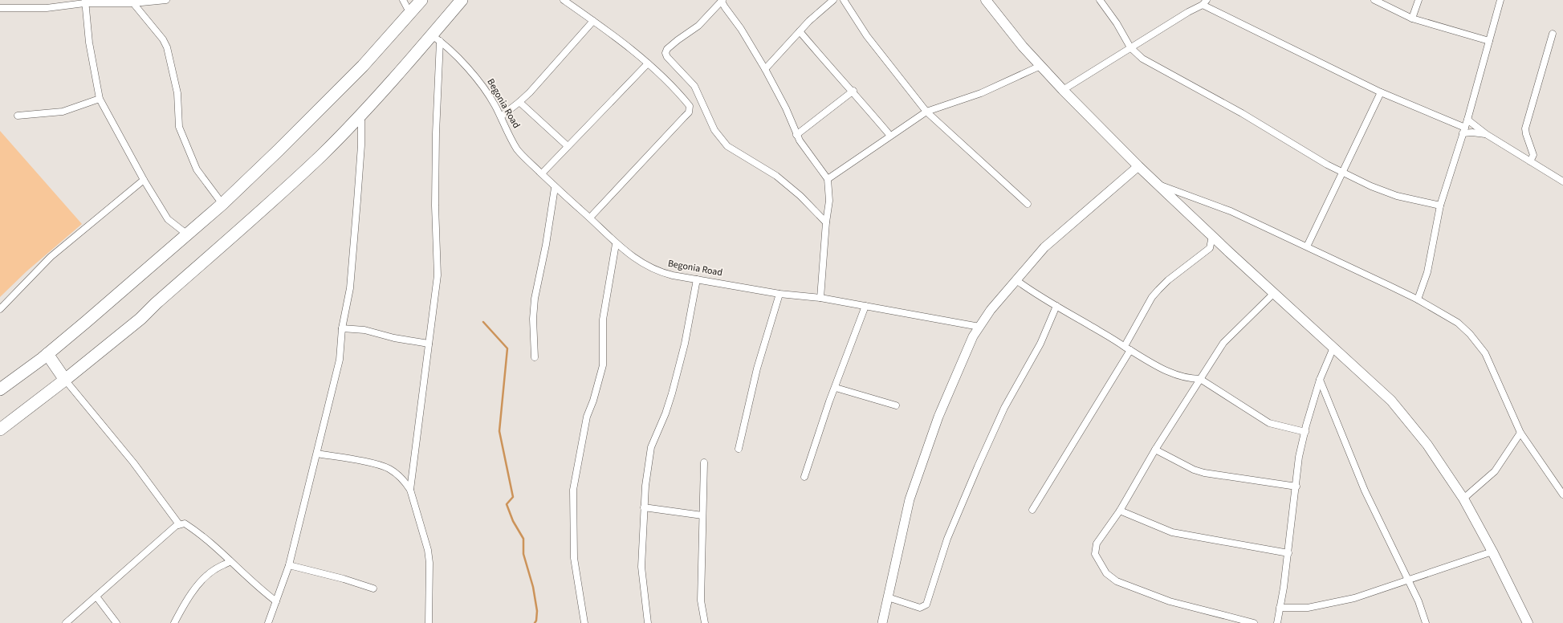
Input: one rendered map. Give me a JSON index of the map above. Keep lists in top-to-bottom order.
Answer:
{
  "streets": {
    "street": ["Begonia Road"]
  }
}
